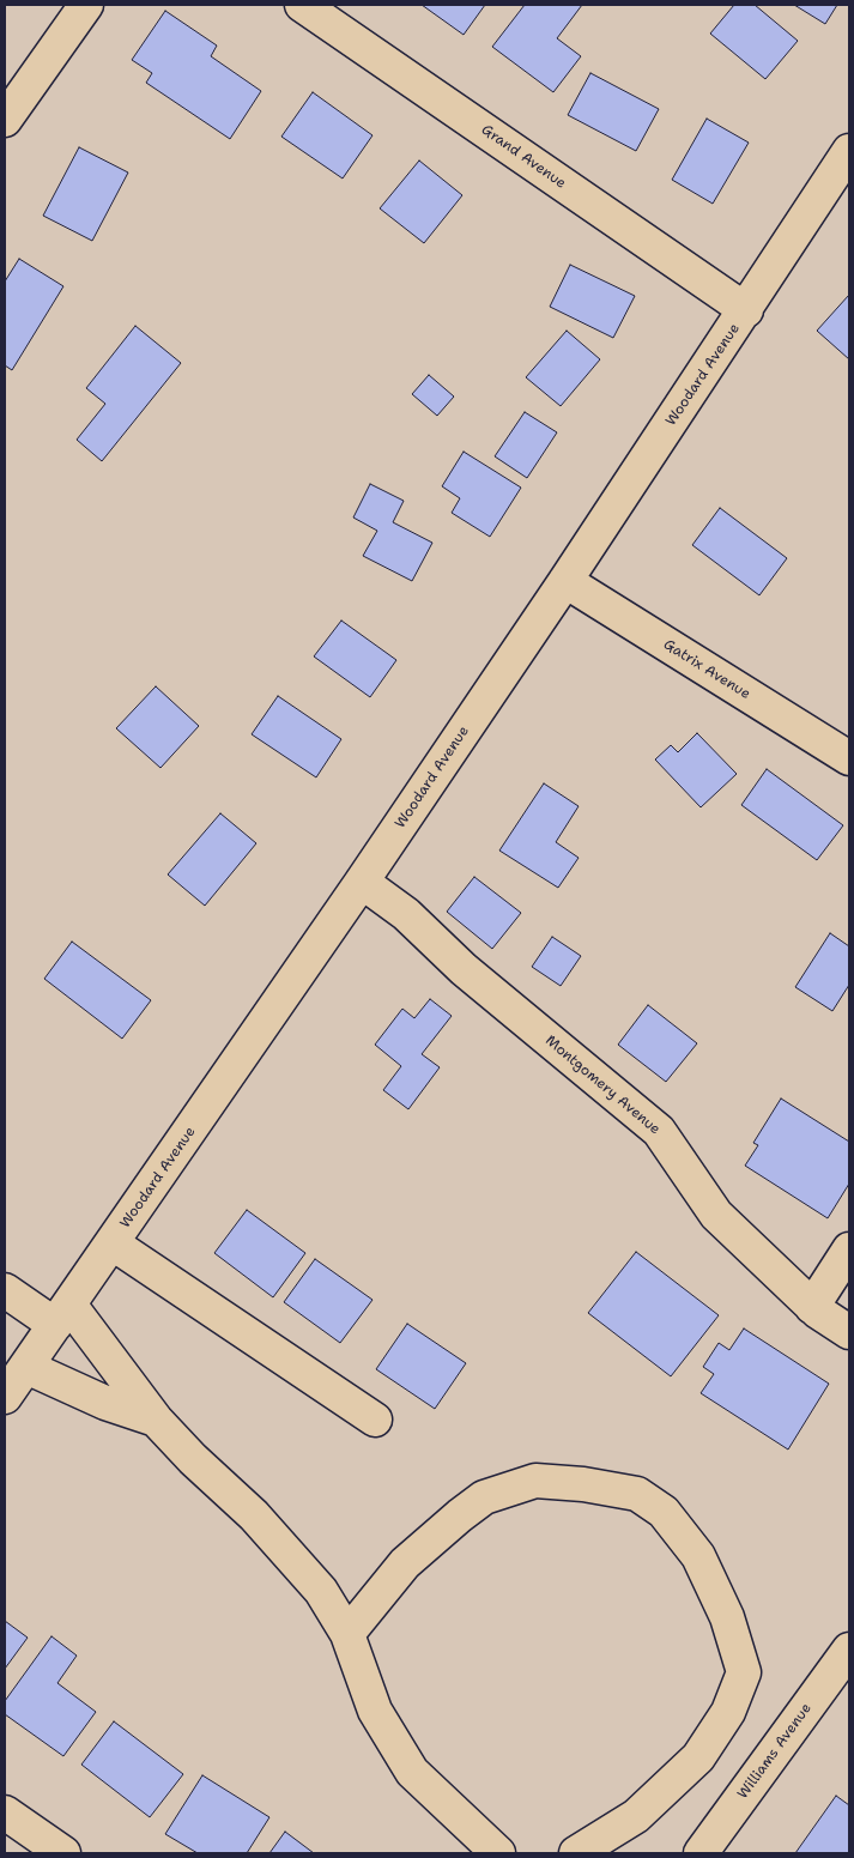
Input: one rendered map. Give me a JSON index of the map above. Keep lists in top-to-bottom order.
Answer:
{
  "streets": {
    "street": [
      "Grand Avenue",
      "Woodard Avenue",
      "Gatrix Avenue",
      "Montgomery Avenue",
      "Williams Avenue"
    ]
  },
  "crossings": [
    ["Grand Avenue", "Woodard Avenue"],
    ["Woodard Avenue", "Gatrix Avenue"],
    ["Woodard Avenue", "Montgomery Avenue"]
  ]
}
